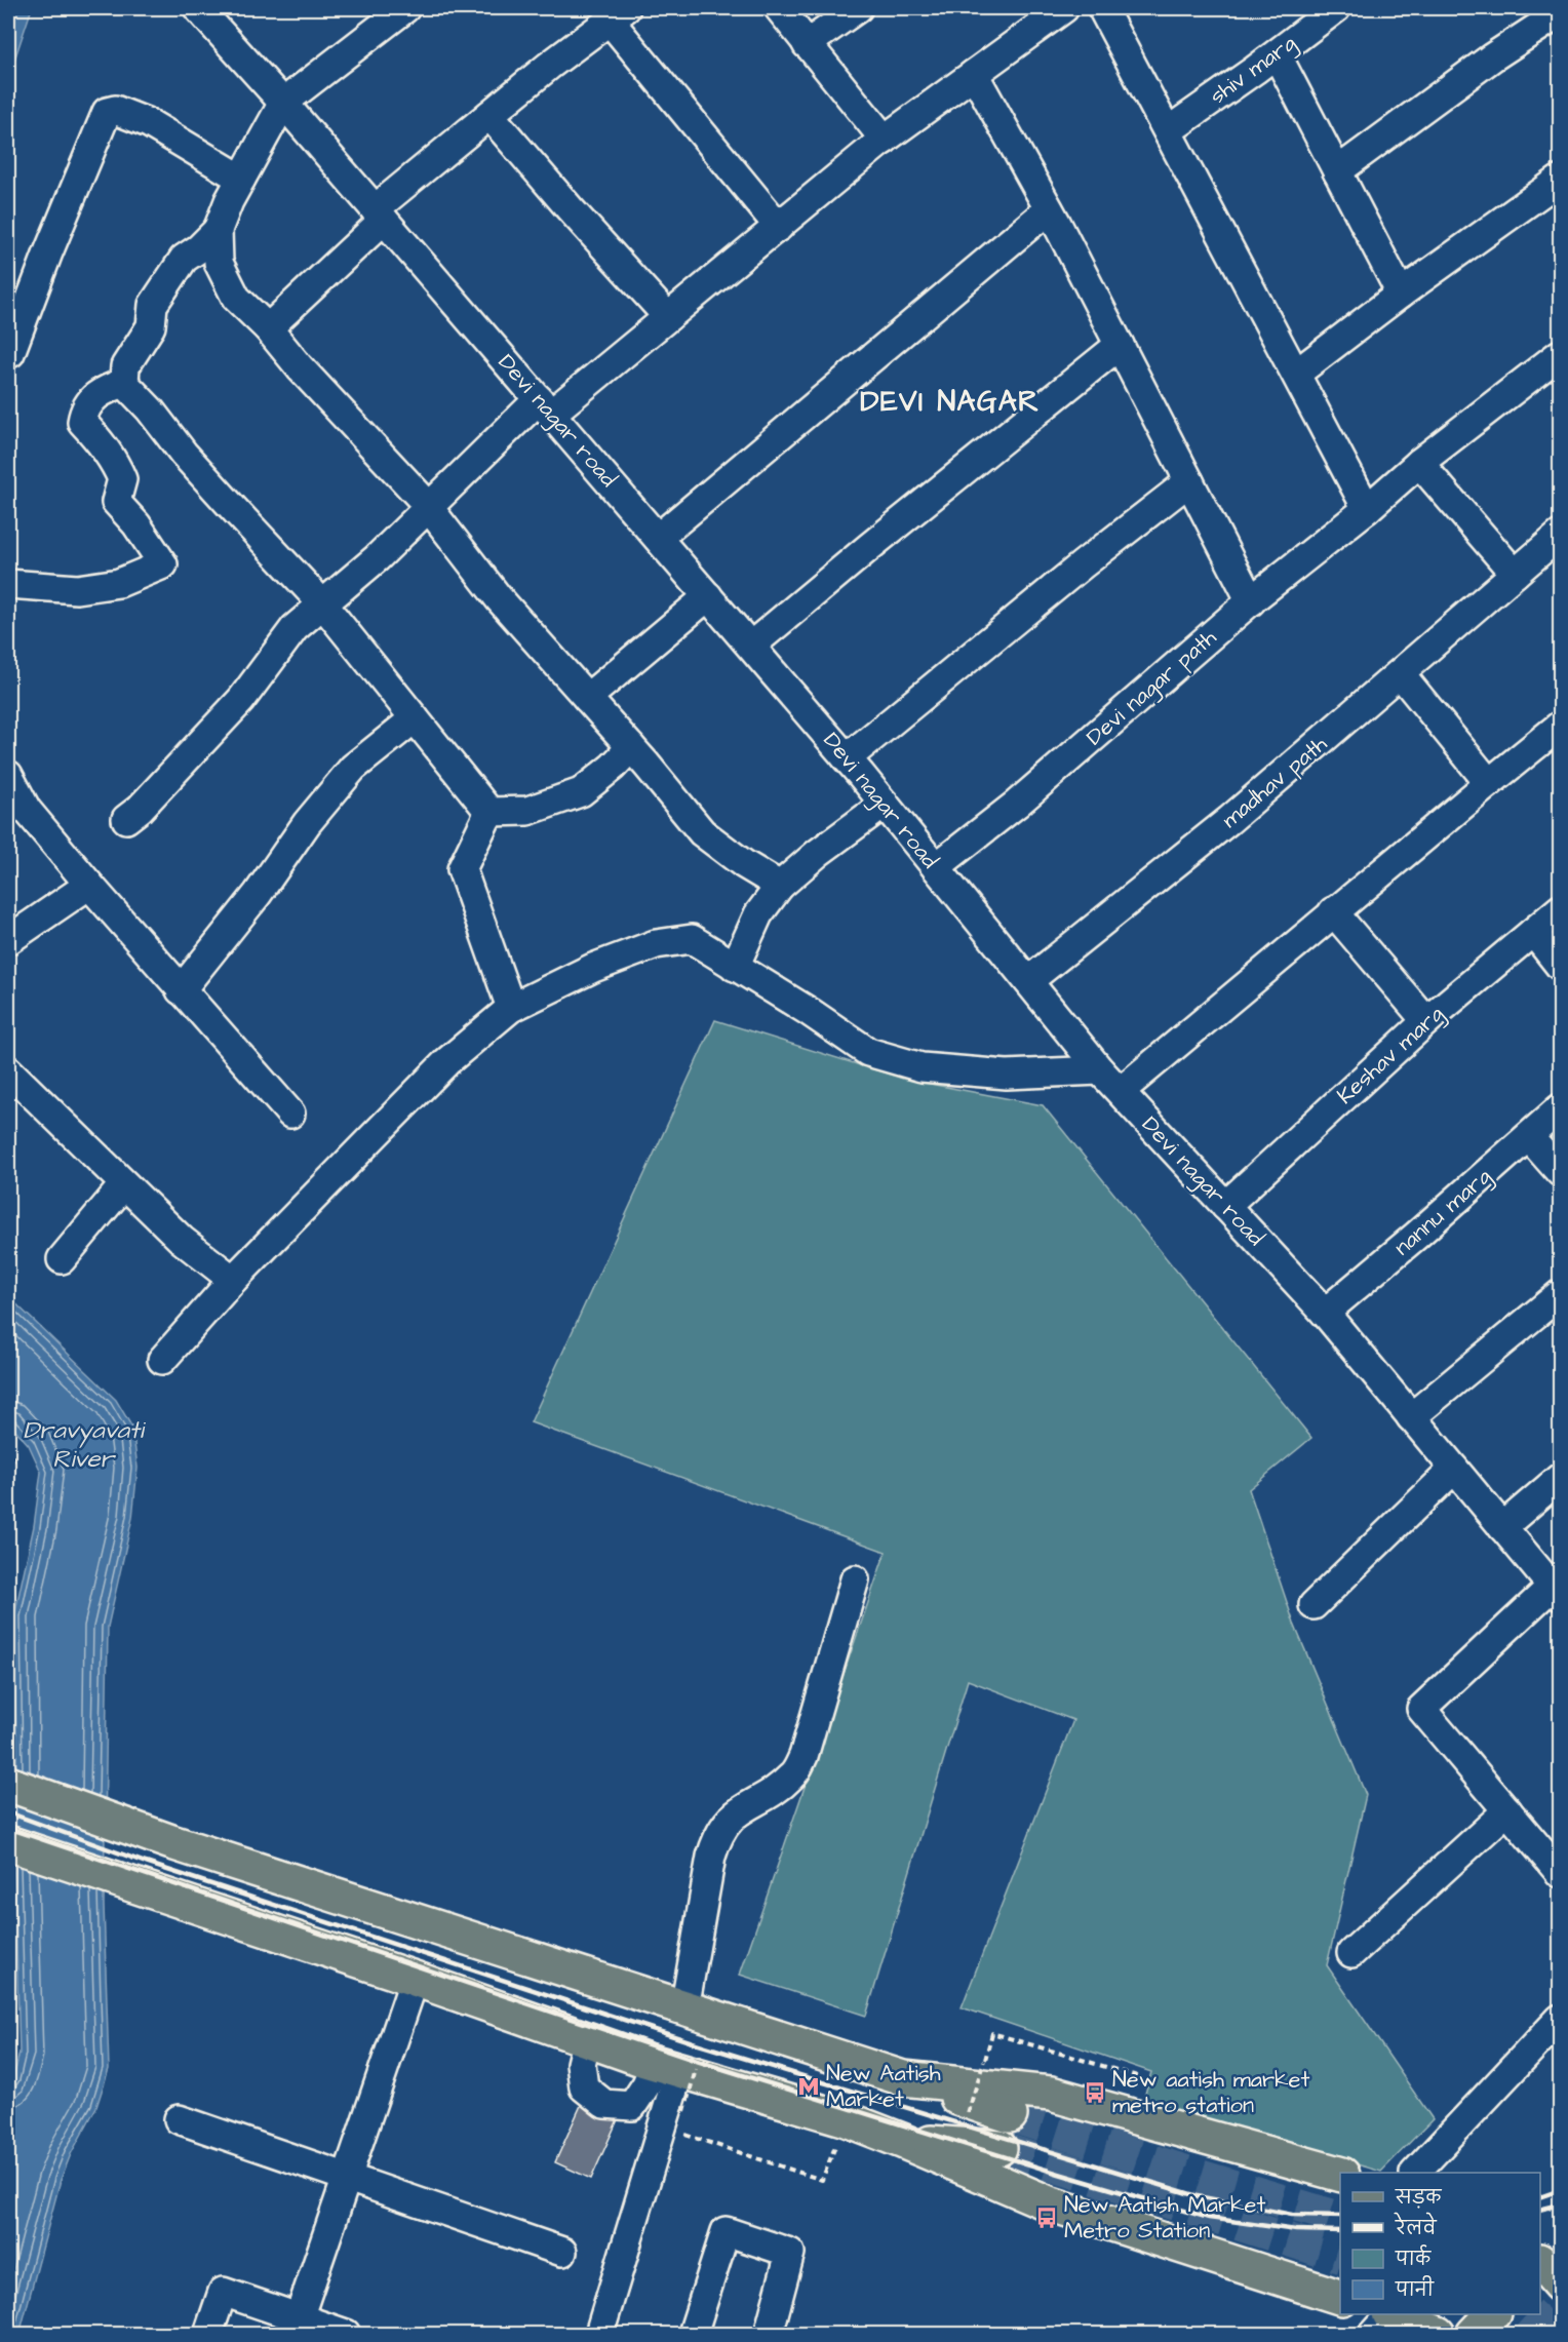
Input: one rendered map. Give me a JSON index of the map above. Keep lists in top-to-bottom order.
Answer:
{
  "streets": {
    "street": [
      "shiv marg",
      "Devi nagar road",
      "Devi nagar path",
      "madhav path",
      "Keshav marg",
      "nannu marg"
    ]
  },
  "crossings": [
    ["Devi nagar road", "Devi nagar path"],
    ["Devi nagar road", "madhav path"],
    ["Devi nagar road", "Keshav marg"],
    ["Devi nagar road", "nannu marg"]
  ],
  "districts": ["DEVI NAGAR"],
  "water": ["Dravyavati River"],
  "places": {
    "metro station": ["New Aatish Market"],
    "bus stop": ["New aatish market metro station", "New Aatish Market Metro Station"]
  },
  "legend": [
    "सड़क",
    "रेलवे",
    "पार्क",
    "पानी"
  ]
}
